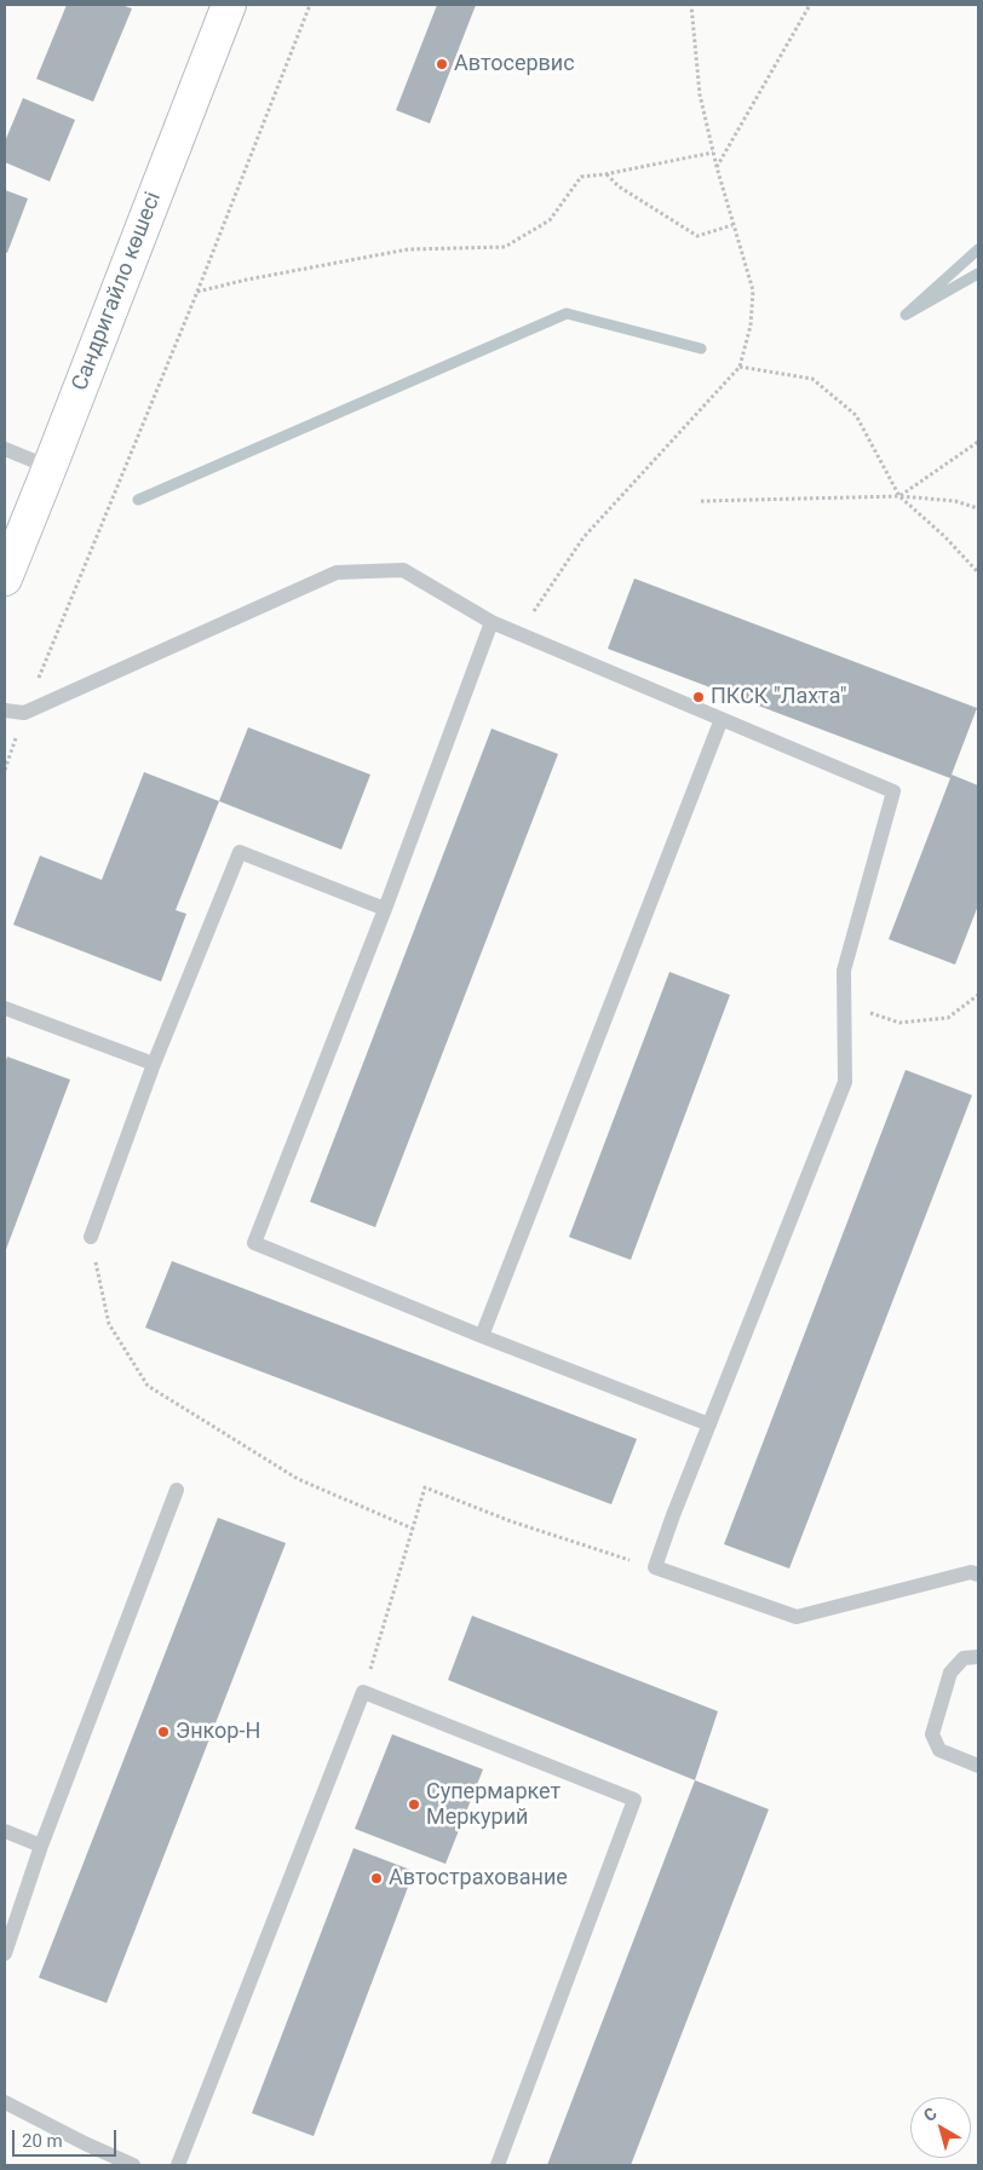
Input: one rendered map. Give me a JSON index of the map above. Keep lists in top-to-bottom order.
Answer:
{
  "streets": {
    "street": ["Сандригайло көшесі"]
  },
  "places": [
    "Автосервис",
    "ПКСК \"Лахта\"",
    "Энкор-Н",
    "Супермаркет Меркурий",
    "Автострахование"
  ],
  "scale_bar": "20 m",
  "north": "top left"
}
